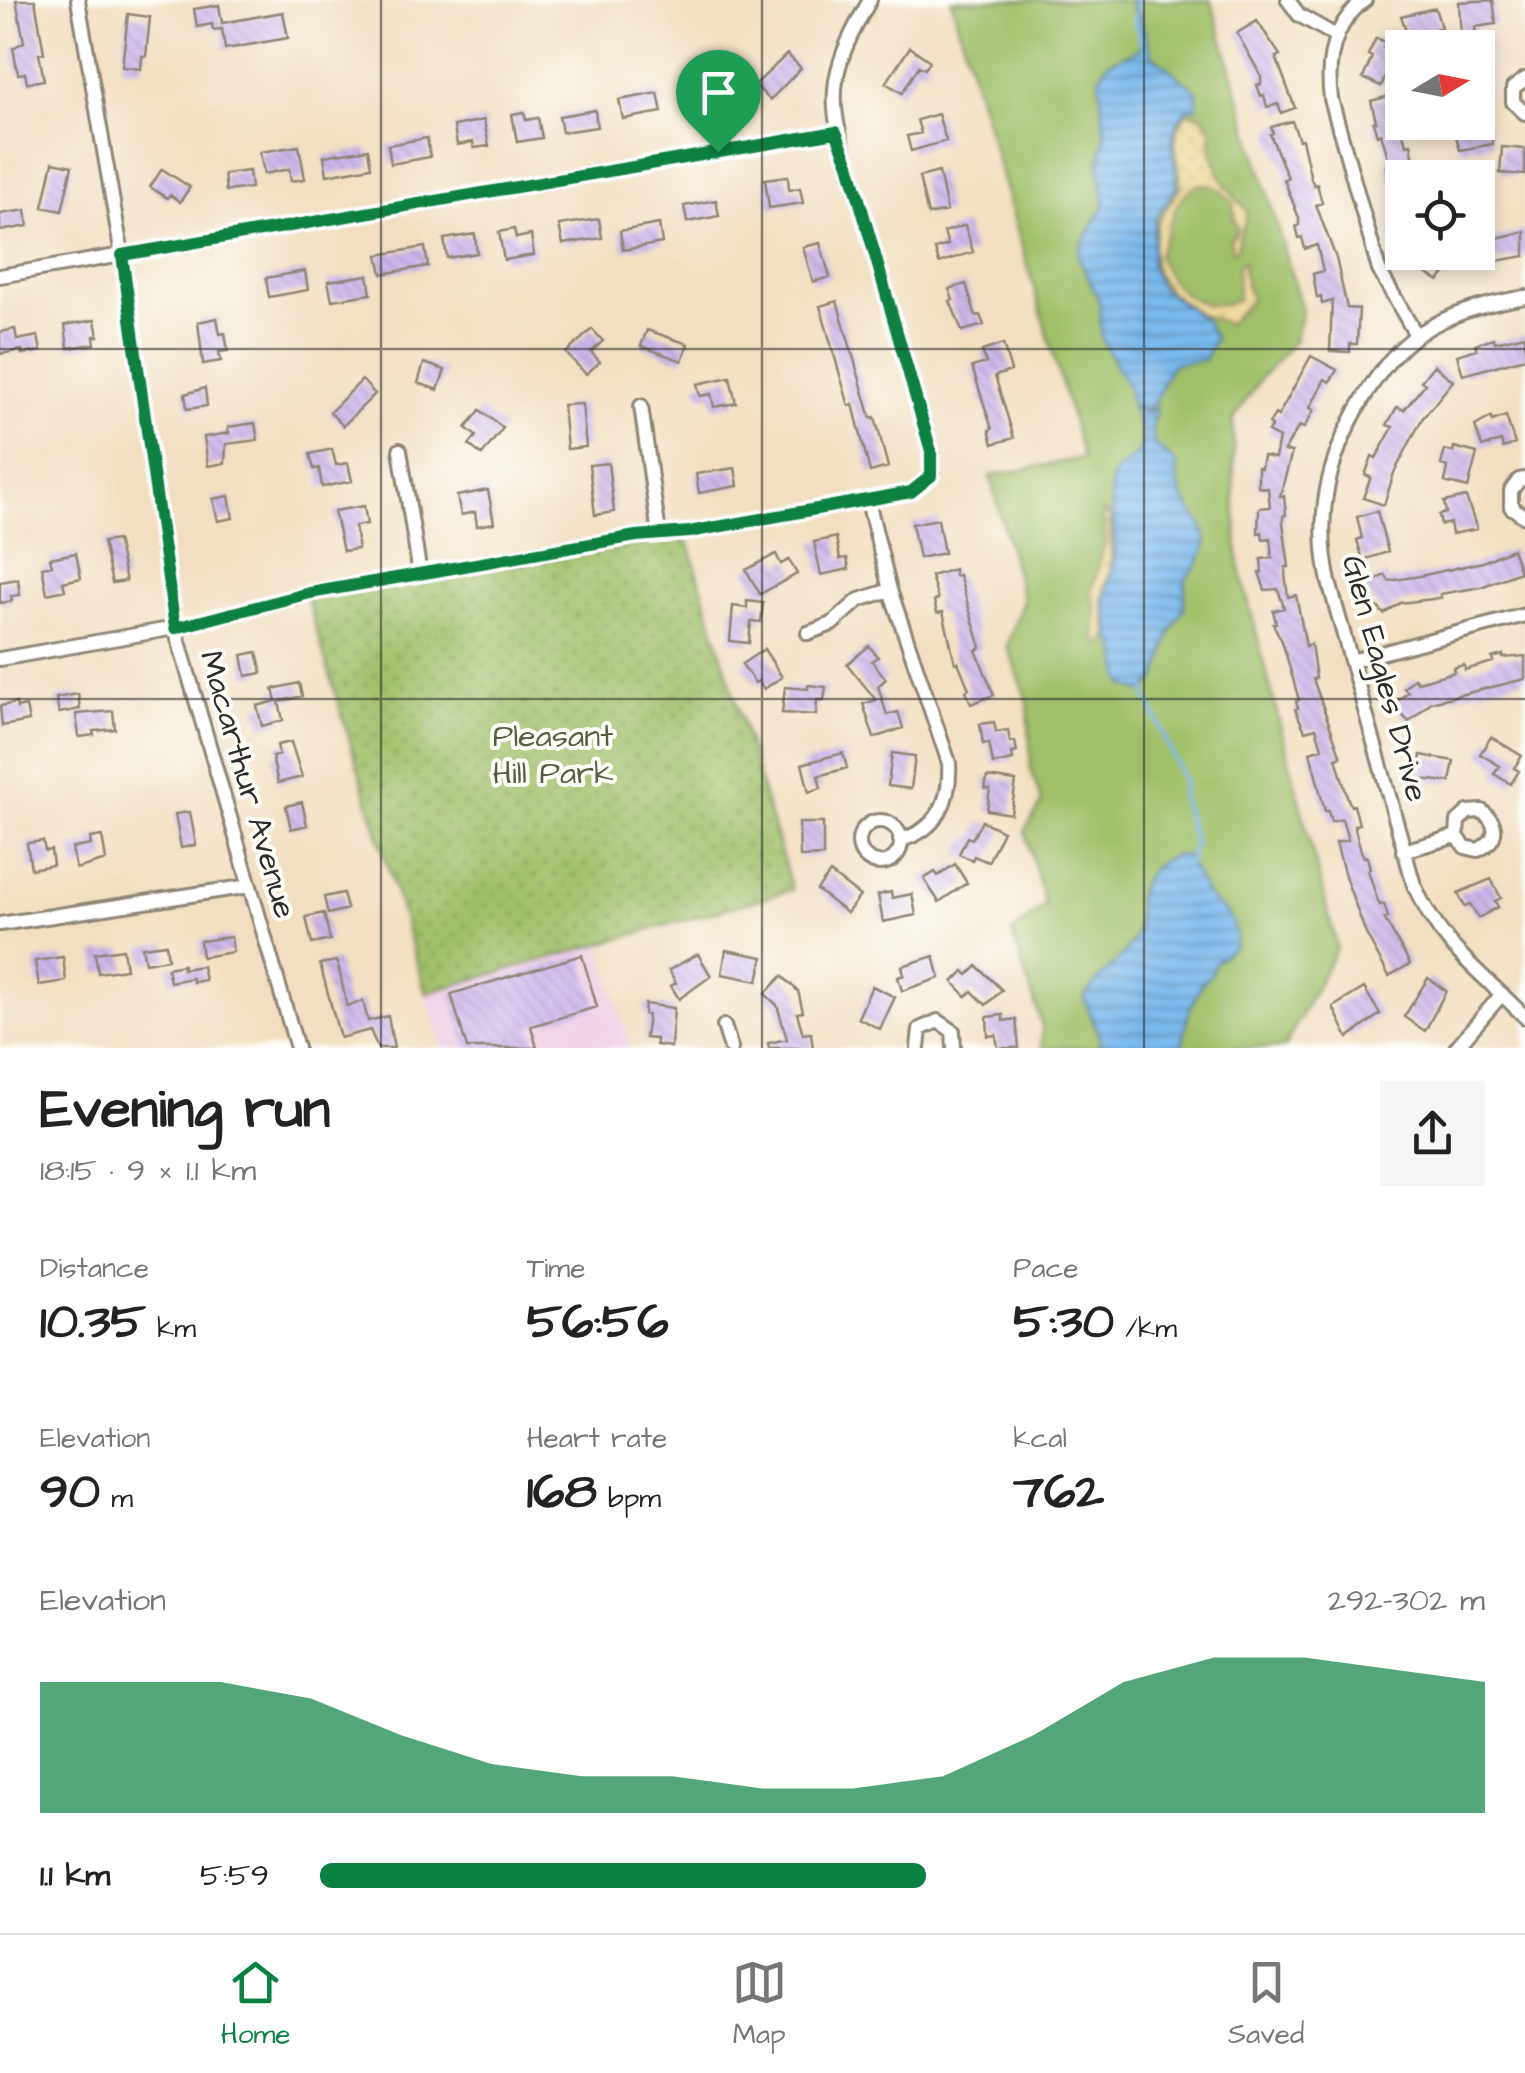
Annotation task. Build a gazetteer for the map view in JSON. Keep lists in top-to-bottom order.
{
  "streets": {
    "street": ["Glen Eagles Drive", "Macarthur Avenue"]
  },
  "parks": ["Pleasant Hill Park"],
  "north": "right",
  "page": {
    "heading": ["Evening run", "18:15 · 9 × 1.1 km"],
    "stats": [
      ["Distance", "10.35 km"],
      ["Time", "56:56"],
      ["Pace", "5:30 /km"],
      ["Elevation", "90 m"],
      ["Heart rate", "168 bpm"],
      ["kcal", "762"]
    ],
    "chart": ["Elevation", "292–302 m"],
    "list": [
      {
        "name": "1.1 km",
        "note": "5:59"
      }
    ],
    "tabs": ["Home", "Map", "Saved"]
  }
}
